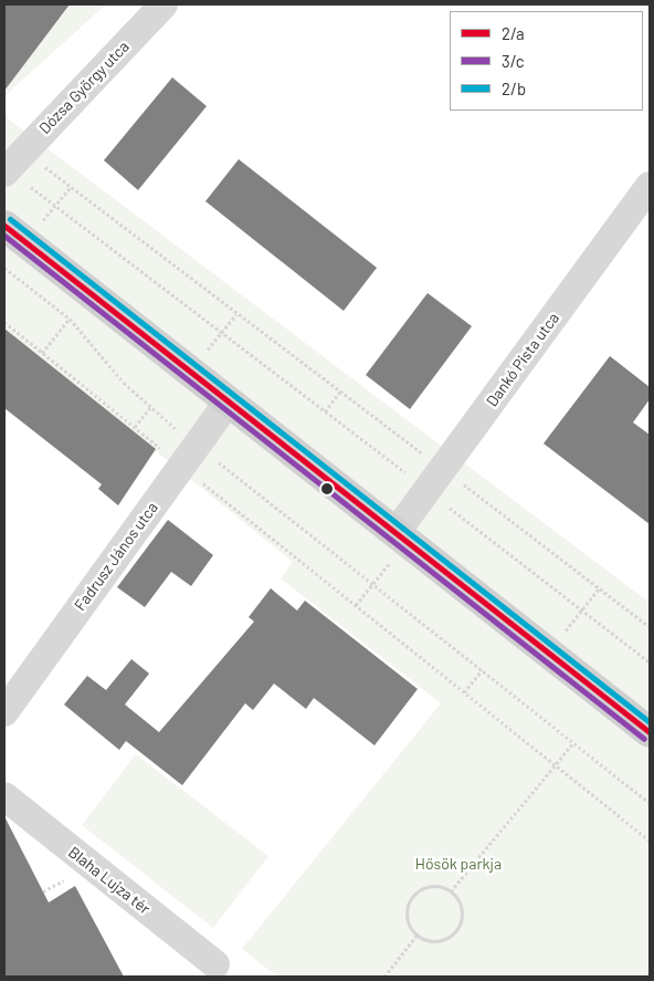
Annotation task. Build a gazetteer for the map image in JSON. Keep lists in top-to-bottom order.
{
  "streets": {
    "street": [
      "Dózsa György utca",
      "Dankó Pista utca",
      "Fadrusz János utca",
      "Blaha Lujza tér"
    ]
  },
  "parks": ["Hősök parkja"],
  "lines": ["transit line 2/b", "transit line 2/a", "transit line 3/c"],
  "legend": ["2/a", "3/c", "2/b"]
}
